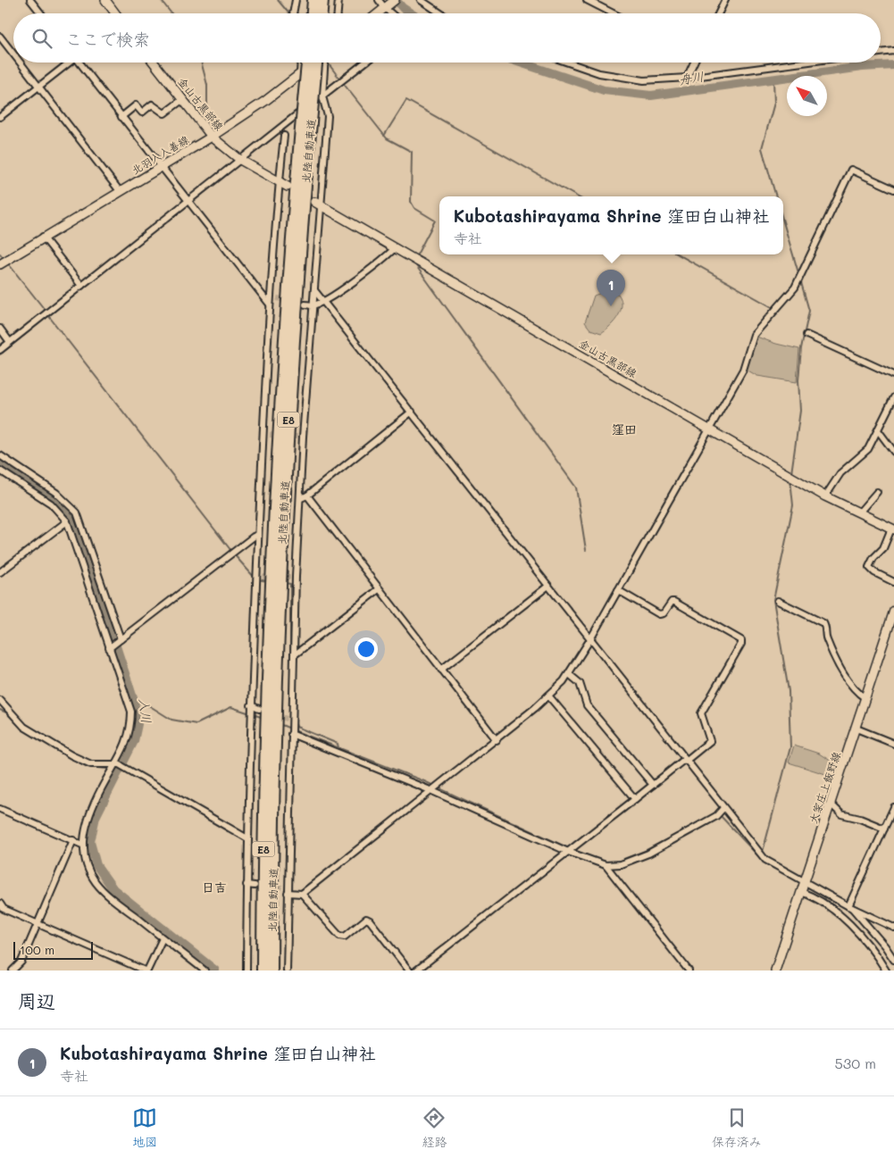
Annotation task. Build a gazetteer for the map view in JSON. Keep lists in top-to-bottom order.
{
  "streets": {
    "highway": ["北陸自動車道", "E8"],
    "main road": ["金山古黒部線", "北羽入入善線", "大家庄上飯野線"]
  },
  "crossings": [
    ["金山古黒部線", "北羽入入善線"]
  ],
  "districts": ["窪田", "日吉"],
  "water": ["舟川", "入川"],
  "scale_bar": "100 m",
  "north": "top left",
  "page": {
    "search": "ここで検索",
    "popup": ["Kubotashirayama Shrine 窪田白山神社", "寺社"],
    "pins": "1",
    "scale": "100 m",
    "heading": "周辺",
    "list": [
      {
        "mark": "1",
        "name": "Kubotashirayama Shrine 窪田白山神社",
        "note": "寺社",
        "value": "530 m"
      }
    ],
    "nav": ["地図", "経路", "保存済み"]
  }
}
